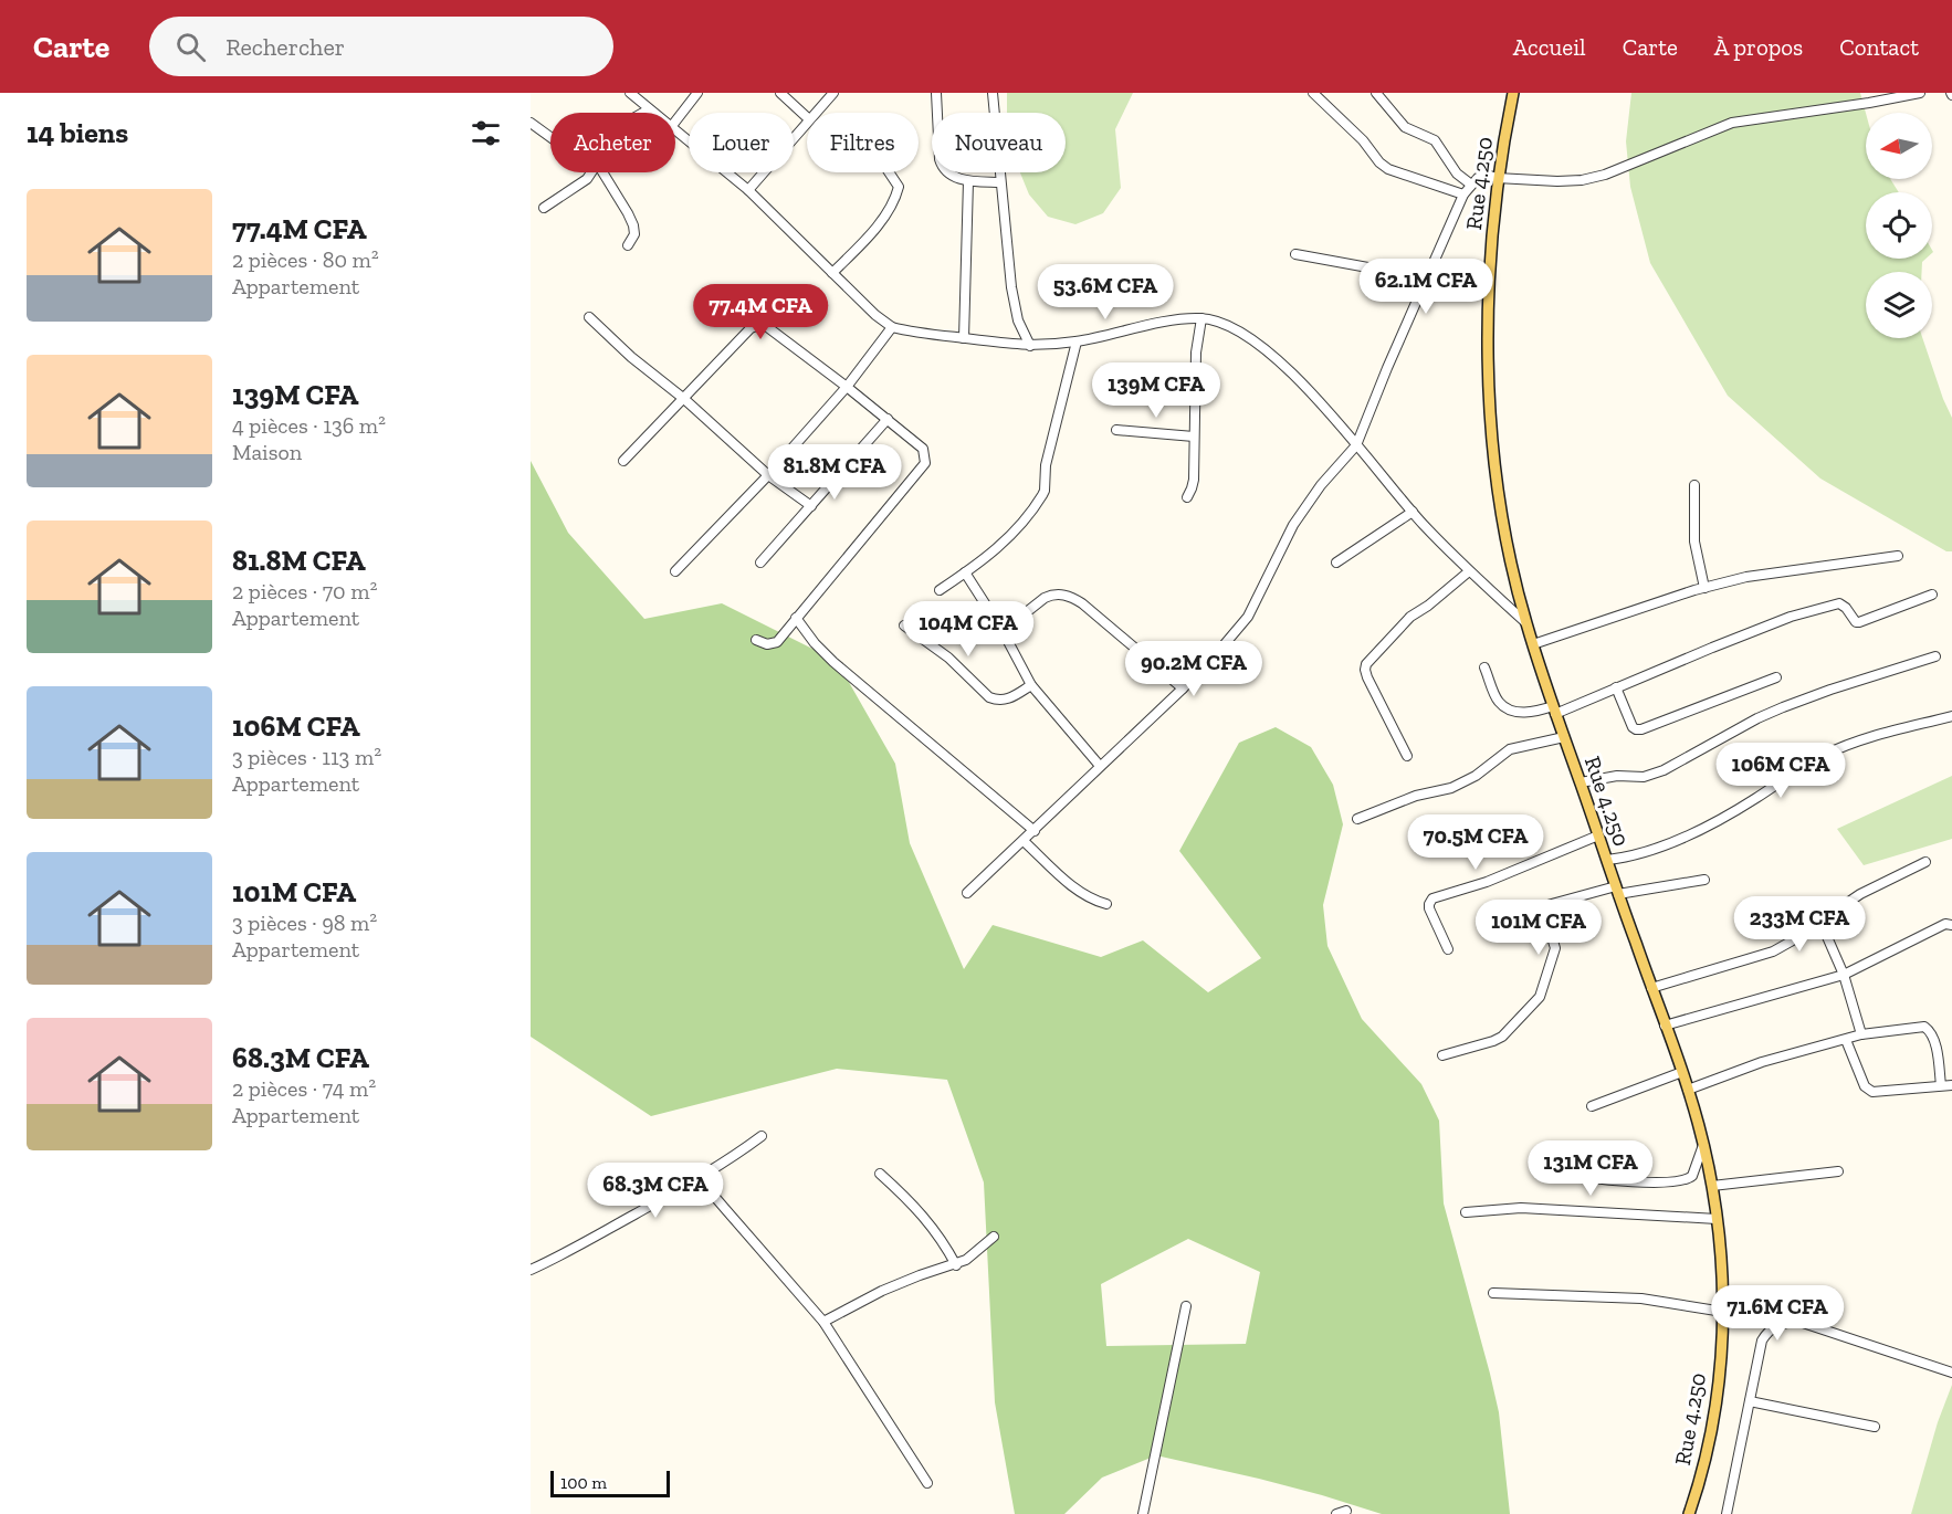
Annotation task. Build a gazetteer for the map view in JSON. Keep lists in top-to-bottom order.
{
  "streets": {
    "main road": ["Rue 4.250"]
  },
  "scale_bar": "100 m",
  "north": "left",
  "page": {
    "header": "Carte",
    "search": "Rechercher",
    "nav": [
      "Accueil",
      "Carte",
      "À propos",
      "Contact"
    ],
    "heading": "14 biens",
    "chip": [
      "Acheter",
      "Louer",
      "Filtres",
      "Nouveau"
    ],
    "list": [
      {
        "name": "77.4M CFA",
        "note": "2 pièces · 80 m² · Appartement"
      },
      {
        "name": "139M CFA",
        "note": "4 pièces · 136 m² · Maison"
      },
      {
        "name": "81.8M CFA",
        "note": "2 pièces · 70 m² · Appartement"
      },
      {
        "name": "106M CFA",
        "note": "3 pièces · 113 m² · Appartement"
      },
      {
        "name": "101M CFA",
        "note": "3 pièces · 98 m² · Appartement"
      },
      {
        "name": "68.3M CFA",
        "note": "2 pièces · 74 m² · Appartement"
      }
    ],
    "price": [
      "62.1M CFA",
      "53.6M CFA",
      "77.4M CFA",
      "139M CFA",
      "81.8M CFA",
      "104M CFA",
      "90.2M CFA",
      "106M CFA",
      "70.5M CFA",
      "233M CFA",
      "101M CFA",
      "131M CFA",
      "68.3M CFA",
      "71.6M CFA"
    ],
    "scale": "100 m"
  }
}
